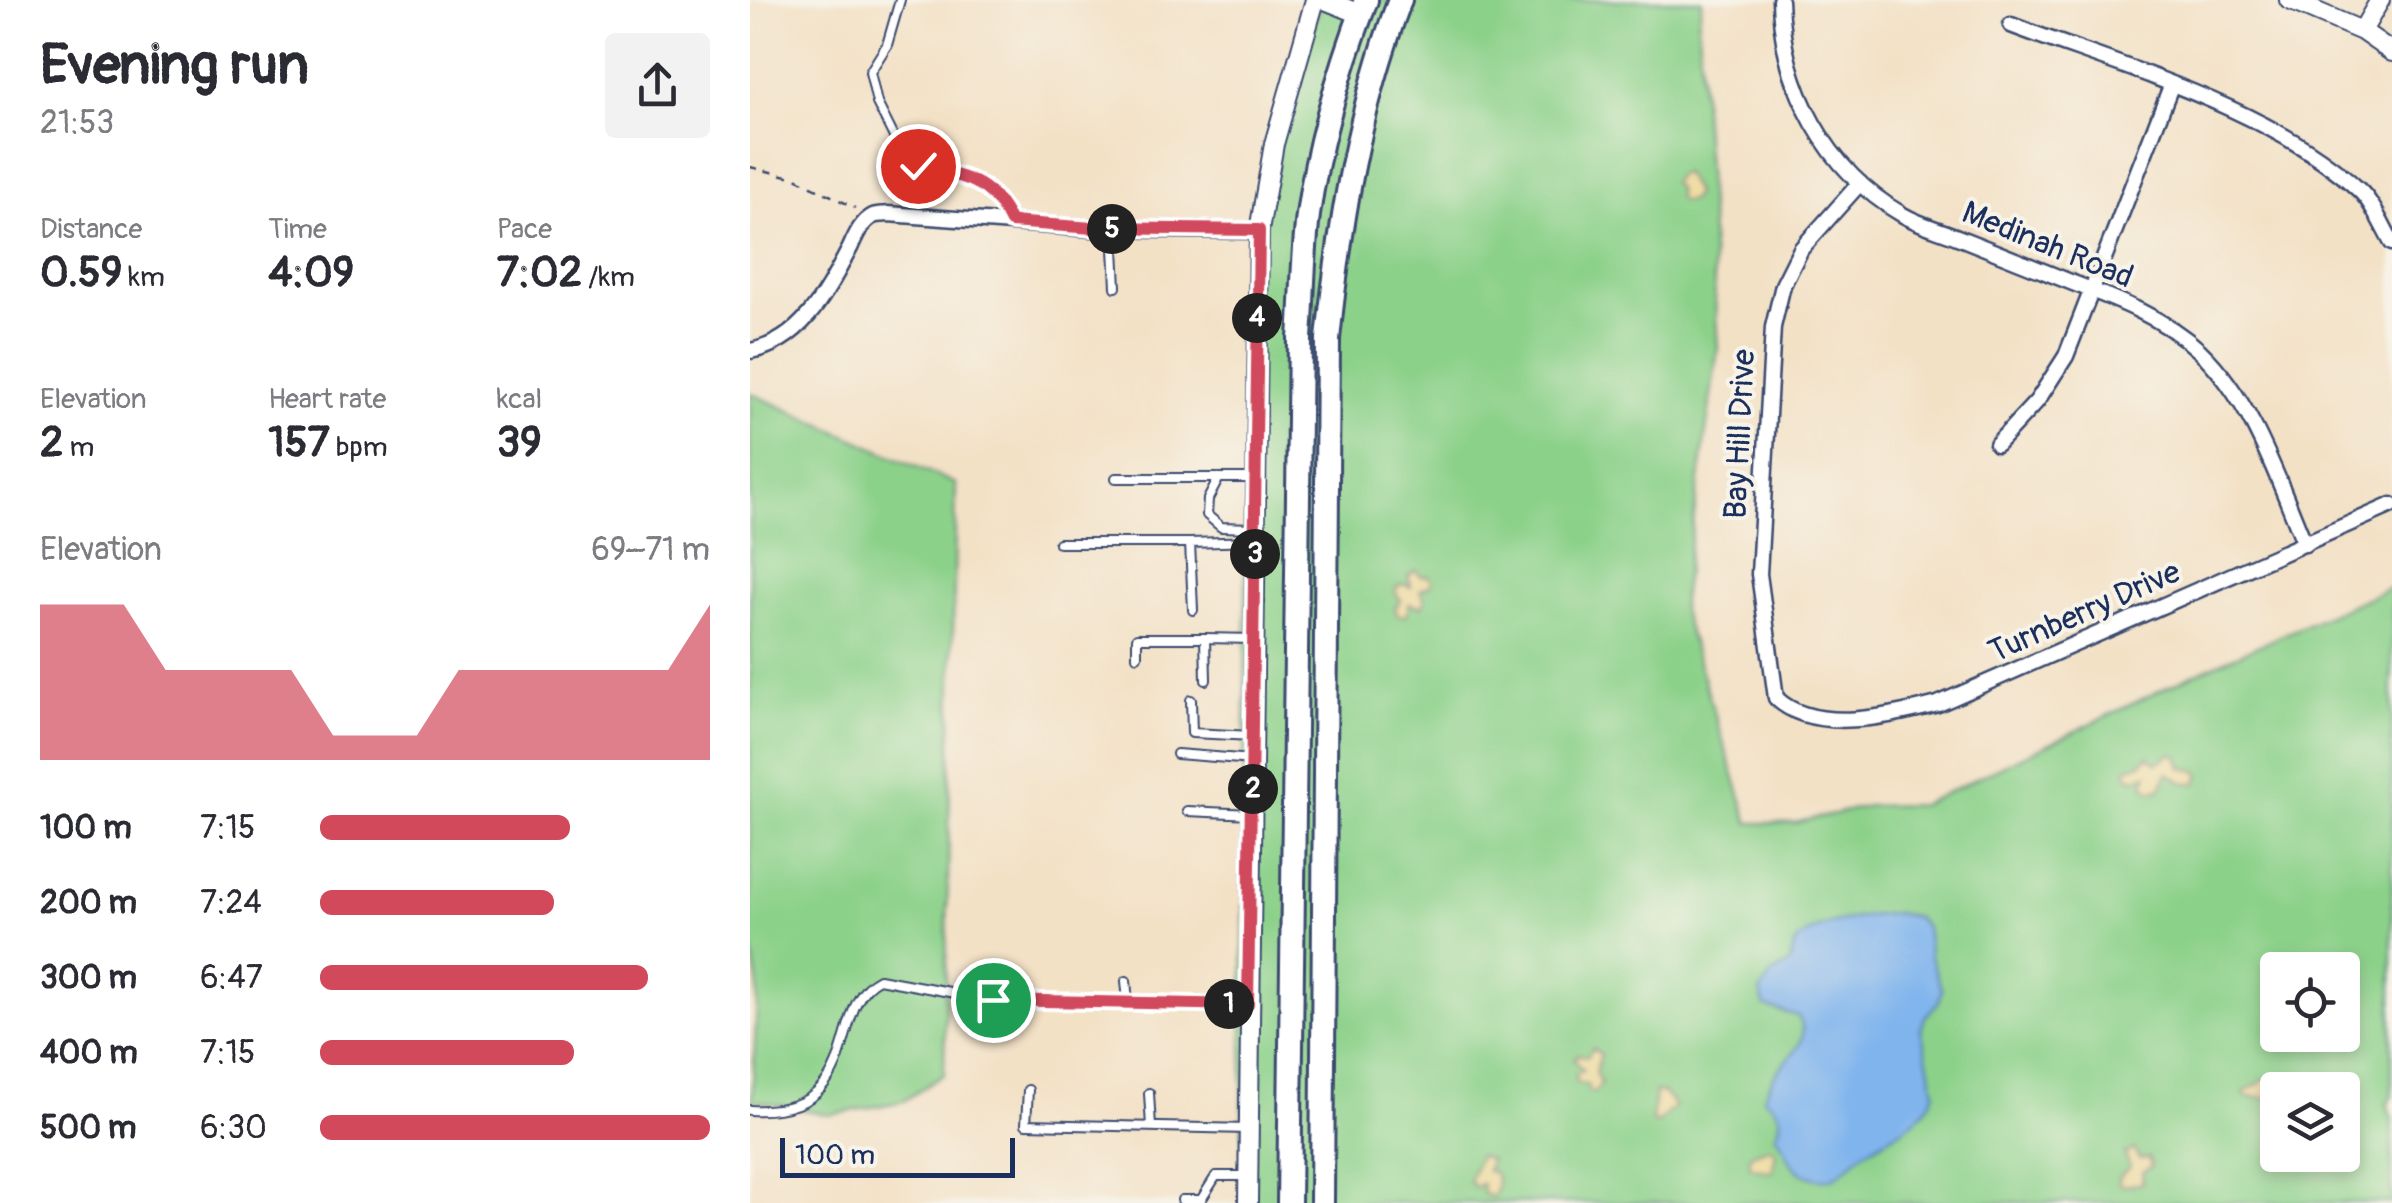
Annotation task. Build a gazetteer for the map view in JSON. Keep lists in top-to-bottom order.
{
  "streets": {
    "street": ["Medinah Road", "Bay Hill Drive", "Turnberry Drive"]
  },
  "crossings": [
    ["Medinah Road", "Bay Hill Drive"],
    ["Medinah Road", "Turnberry Drive"],
    ["Bay Hill Drive", "Turnberry Drive"]
  ],
  "scale_bar": "100 m",
  "page": {
    "heading": ["Evening run", "21:53"],
    "stats": [
      ["Distance", "0.59 km"],
      ["Time", "4:09"],
      ["Pace", "7:02 /km"],
      ["Elevation", "2 m"],
      ["Heart rate", "157 bpm"],
      ["kcal", "39"]
    ],
    "pins": [
      "5",
      "4",
      "3",
      "2",
      "1"
    ],
    "chart": ["Elevation", "69–71 m"],
    "list": [
      {
        "name": "100 m",
        "note": "7:15"
      },
      {
        "name": "200 m",
        "note": "7:24"
      },
      {
        "name": "300 m",
        "note": "6:47"
      },
      {
        "name": "400 m",
        "note": "7:15"
      },
      {
        "name": "500 m",
        "note": "6:30"
      }
    ],
    "scale": "100 m"
  }
}
